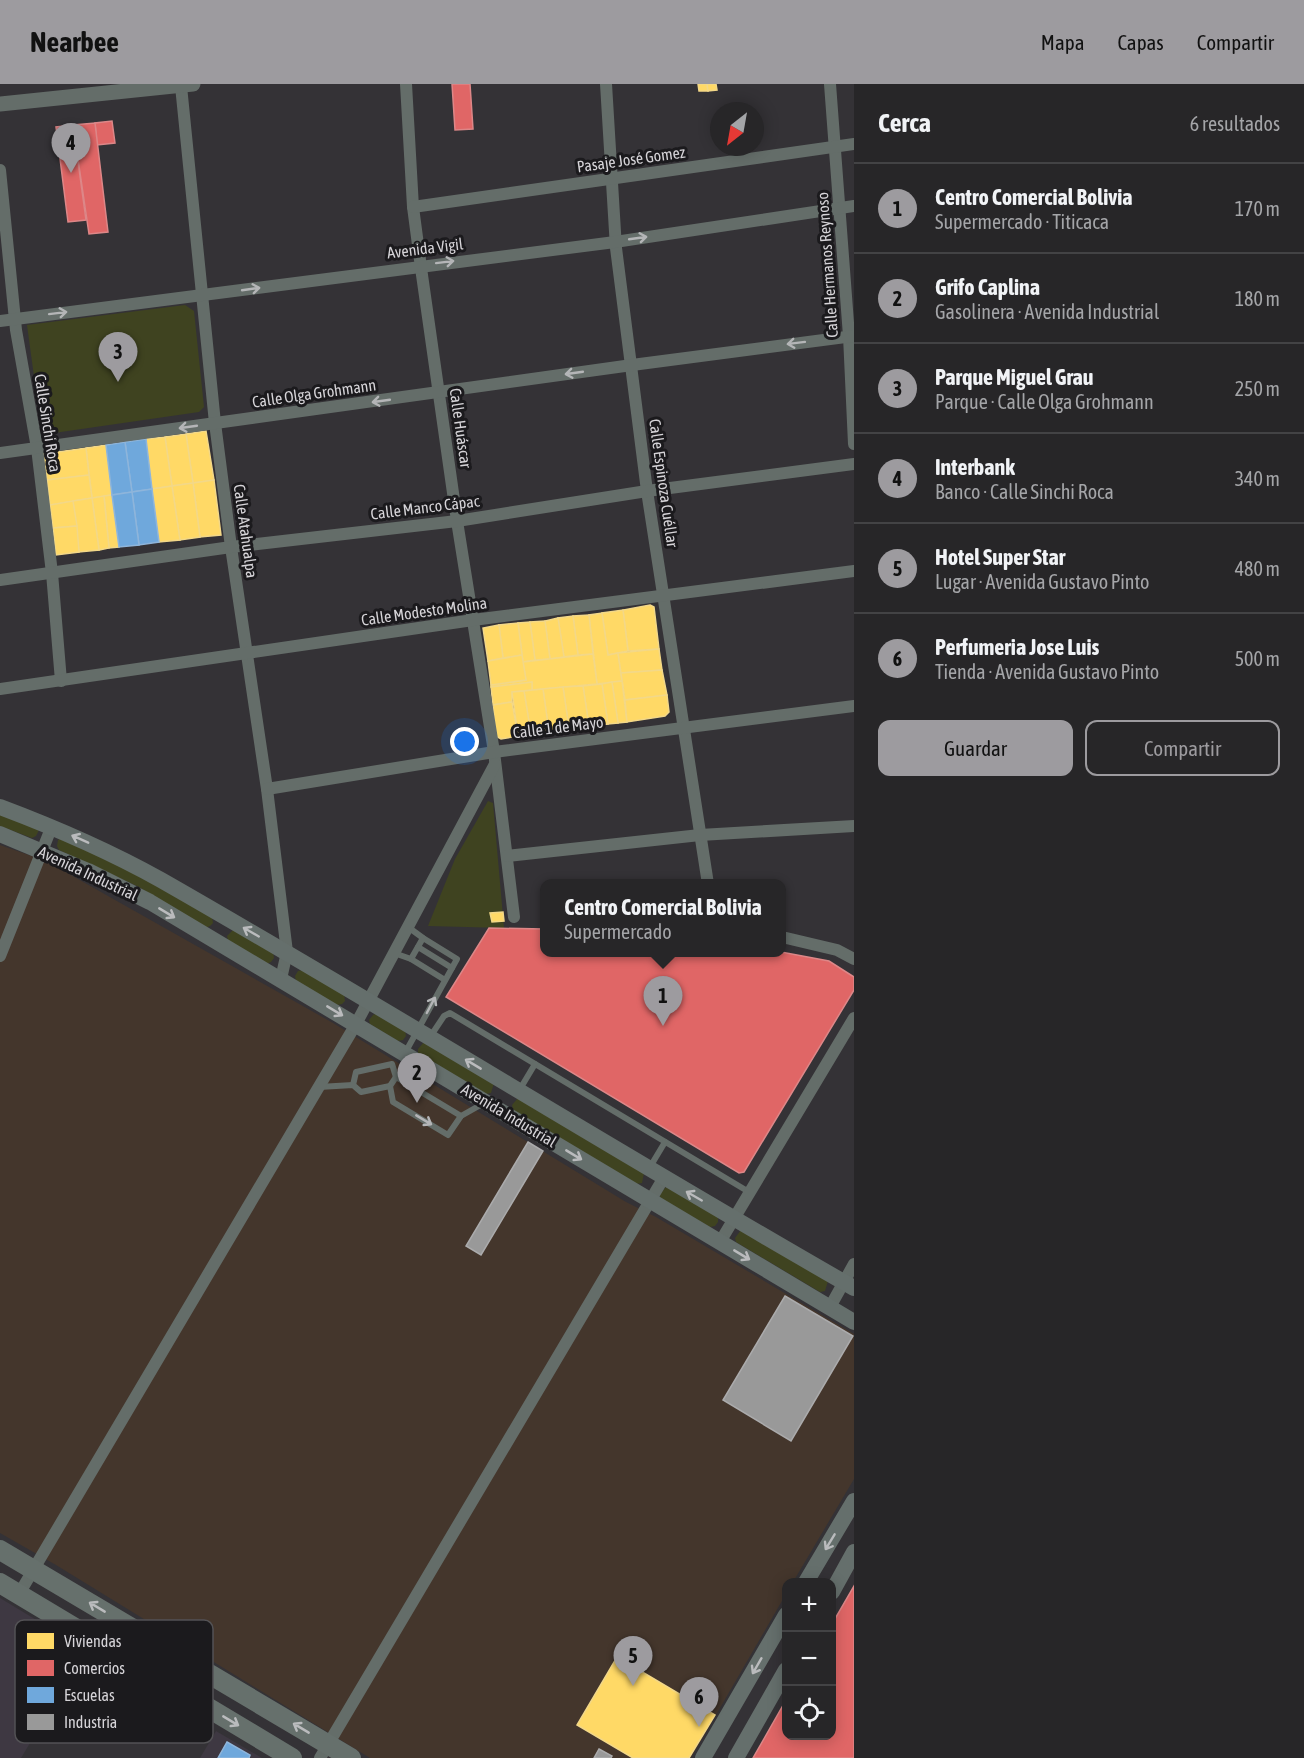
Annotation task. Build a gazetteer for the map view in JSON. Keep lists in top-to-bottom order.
{
  "streets": {
    "main road": ["Avenida Industrial"],
    "street": [
      "Pasaje José Gomez",
      "Avenida Vigil",
      "Calle Hermanos Reynoso",
      "Calle Olga Grohmann",
      "Calle Sinchi Roca",
      "Calle Huáscar",
      "Calle Espinoza Cuéllar",
      "Calle Manco Cápac",
      "Calle Atahualpa",
      "Calle Modesto Molina",
      "Calle 1 de Mayo"
    ]
  },
  "crossings": [
    ["Pasaje José Gomez", "Calle Hermanos Reynoso"],
    ["Pasaje José Gomez", "Calle Huáscar"],
    ["Pasaje José Gomez", "Calle Espinoza Cuéllar"],
    ["Avenida Vigil", "Calle Hermanos Reynoso"],
    ["Avenida Vigil", "Calle Sinchi Roca"],
    ["Avenida Vigil", "Calle Huáscar"],
    ["Avenida Vigil", "Calle Espinoza Cuéllar"],
    ["Avenida Vigil", "Calle Atahualpa"],
    ["Calle Hermanos Reynoso", "Calle Olga Grohmann"],
    ["Calle Olga Grohmann", "Calle Sinchi Roca"],
    ["Calle Olga Grohmann", "Calle Huáscar"],
    ["Calle Olga Grohmann", "Calle Espinoza Cuéllar"],
    ["Calle Olga Grohmann", "Calle Atahualpa"],
    ["Calle Sinchi Roca", "Calle Manco Cápac"],
    ["Calle Sinchi Roca", "Calle Modesto Molina"],
    ["Calle Huáscar", "Calle Manco Cápac"],
    ["Calle Huáscar", "Calle Modesto Molina"],
    ["Calle Huáscar", "Calle 1 de Mayo"],
    ["Calle Espinoza Cuéllar", "Calle Manco Cápac"],
    ["Calle Espinoza Cuéllar", "Calle Modesto Molina"],
    ["Calle Espinoza Cuéllar", "Calle 1 de Mayo"],
    ["Calle Manco Cápac", "Calle Atahualpa"],
    ["Calle Atahualpa", "Calle Modesto Molina"],
    ["Calle Atahualpa", "Calle 1 de Mayo"],
    ["Calle Atahualpa", "Avenida Industrial"]
  ],
  "one_way": ["Avenida Vigil", "Calle Olga Grohmann"],
  "legend": [
    "Viviendas",
    "Comercios",
    "Escuelas",
    "Industria"
  ],
  "north": "bottom left",
  "page": {
    "header": "Nearbee",
    "nav": ["Mapa", "Capas", "Compartir"],
    "heading": ["Cerca", "6 resultados"],
    "pins": [
      "4",
      "3",
      "1",
      "2",
      "5",
      "6"
    ],
    "list": [
      {
        "mark": "1",
        "name": "Centro Comercial Bolivia",
        "note": "Supermercado · Titicaca",
        "value": "170 m"
      },
      {
        "mark": "2",
        "name": "Grifo Caplina",
        "note": "Gasolinera · Avenida Industrial",
        "value": "180 m"
      },
      {
        "mark": "3",
        "name": "Parque Miguel Grau",
        "note": "Parque · Calle Olga Grohmann",
        "value": "250 m"
      },
      {
        "mark": "4",
        "name": "Interbank",
        "note": "Banco · Calle Sinchi Roca",
        "value": "340 m"
      },
      {
        "mark": "5",
        "name": "Hotel Super Star",
        "note": "Lugar · Avenida Gustavo Pinto",
        "value": "480 m"
      },
      {
        "mark": "6",
        "name": "Perfumeria Jose Luis",
        "note": "Tienda · Avenida Gustavo Pinto",
        "value": "500 m"
      }
    ],
    "buttons": ["Guardar", "Compartir"],
    "popup": ["Centro Comercial Bolivia", "Supermercado"],
    "map_buttons": ["+", "−"]
  }
}
